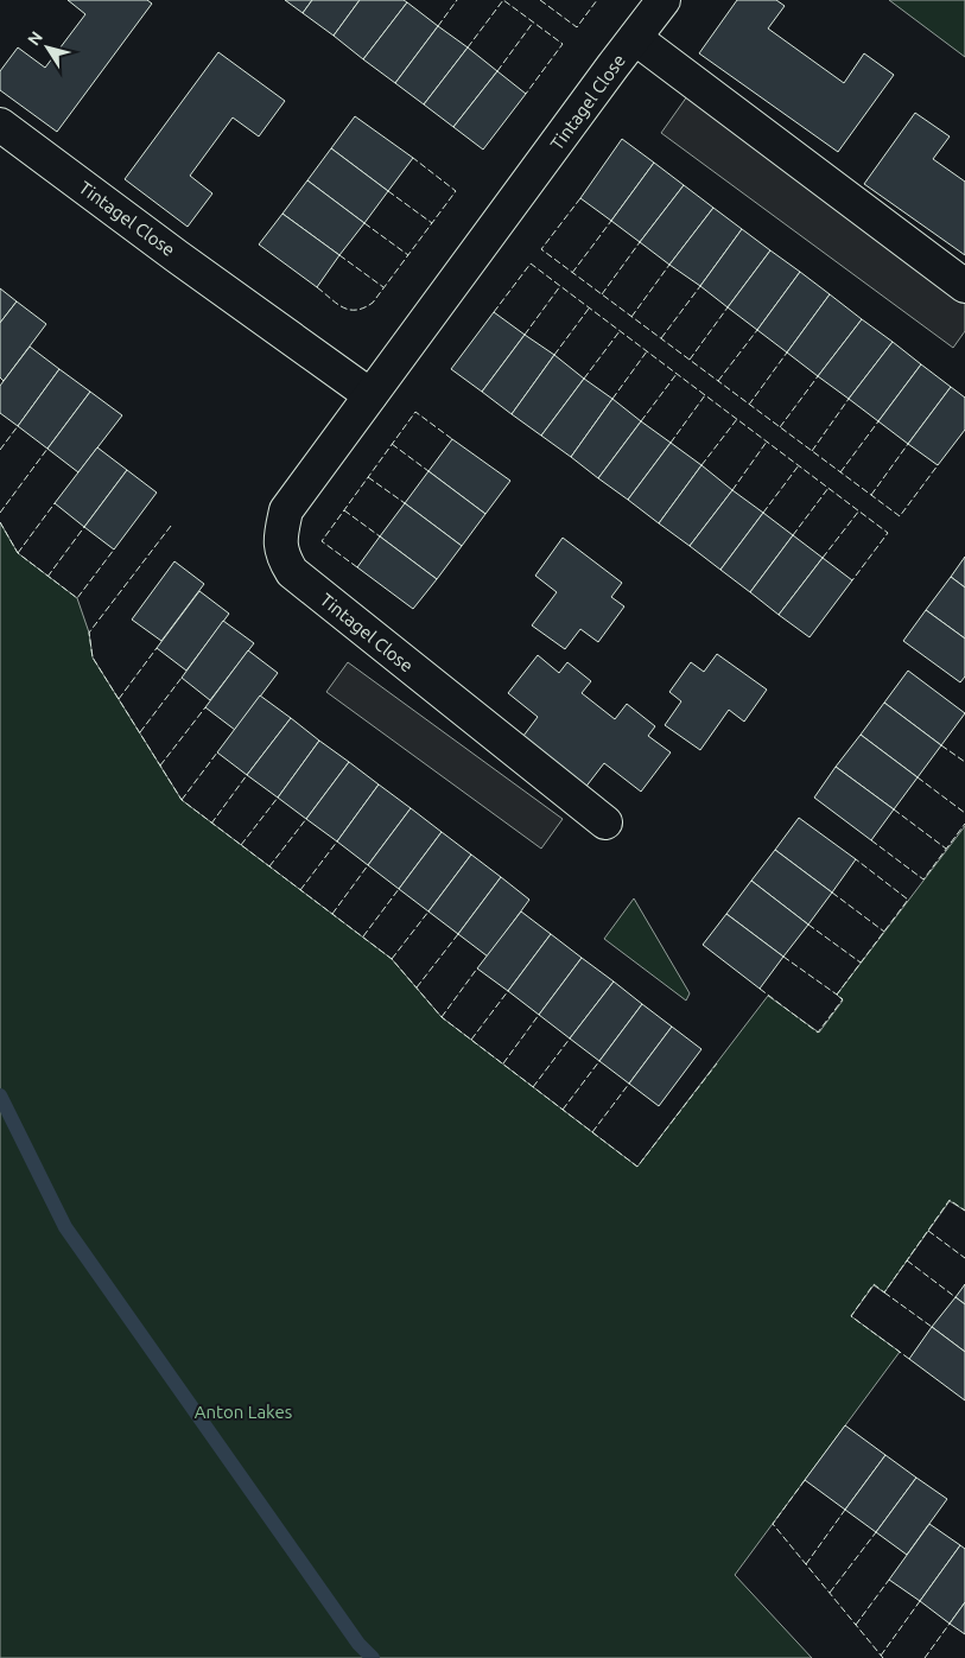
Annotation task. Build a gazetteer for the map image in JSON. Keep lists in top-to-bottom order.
{
  "streets": {
    "street": ["Tintagel Close"]
  },
  "parks": ["Anton Lakes"],
  "north": "top left"
}
